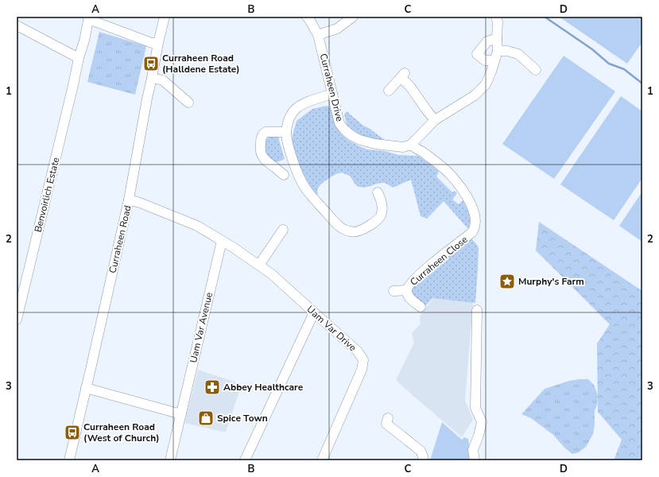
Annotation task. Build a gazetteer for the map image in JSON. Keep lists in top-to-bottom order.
{
  "streets": {
    "street": [
      "Curraheen Drive",
      "Benvoirlich Estate",
      "Curraheen Road",
      "Curraheen Close",
      "Uam Var Avenue",
      "Uam Var Drive"
    ]
  },
  "crossings": [
    ["Curraheen Drive", "Curraheen Close"],
    ["Curraheen Road", "Uam Var Drive"],
    ["Uam Var Avenue", "Uam Var Drive"]
  ],
  "places": {
    "bus stop": ["Curraheen Road (Halldene Estate)", "Curraheen Road (West of Church)"],
    "place": ["Murphy's Farm"],
    "pharmacy": ["Abbey Healthcare"],
    "shop": ["Spice Town"]
  },
  "grid": {
    "columns": [
      "A",
      "B",
      "C",
      "D"
    ],
    "rows": ["1", "2", "3"]
  }
}
